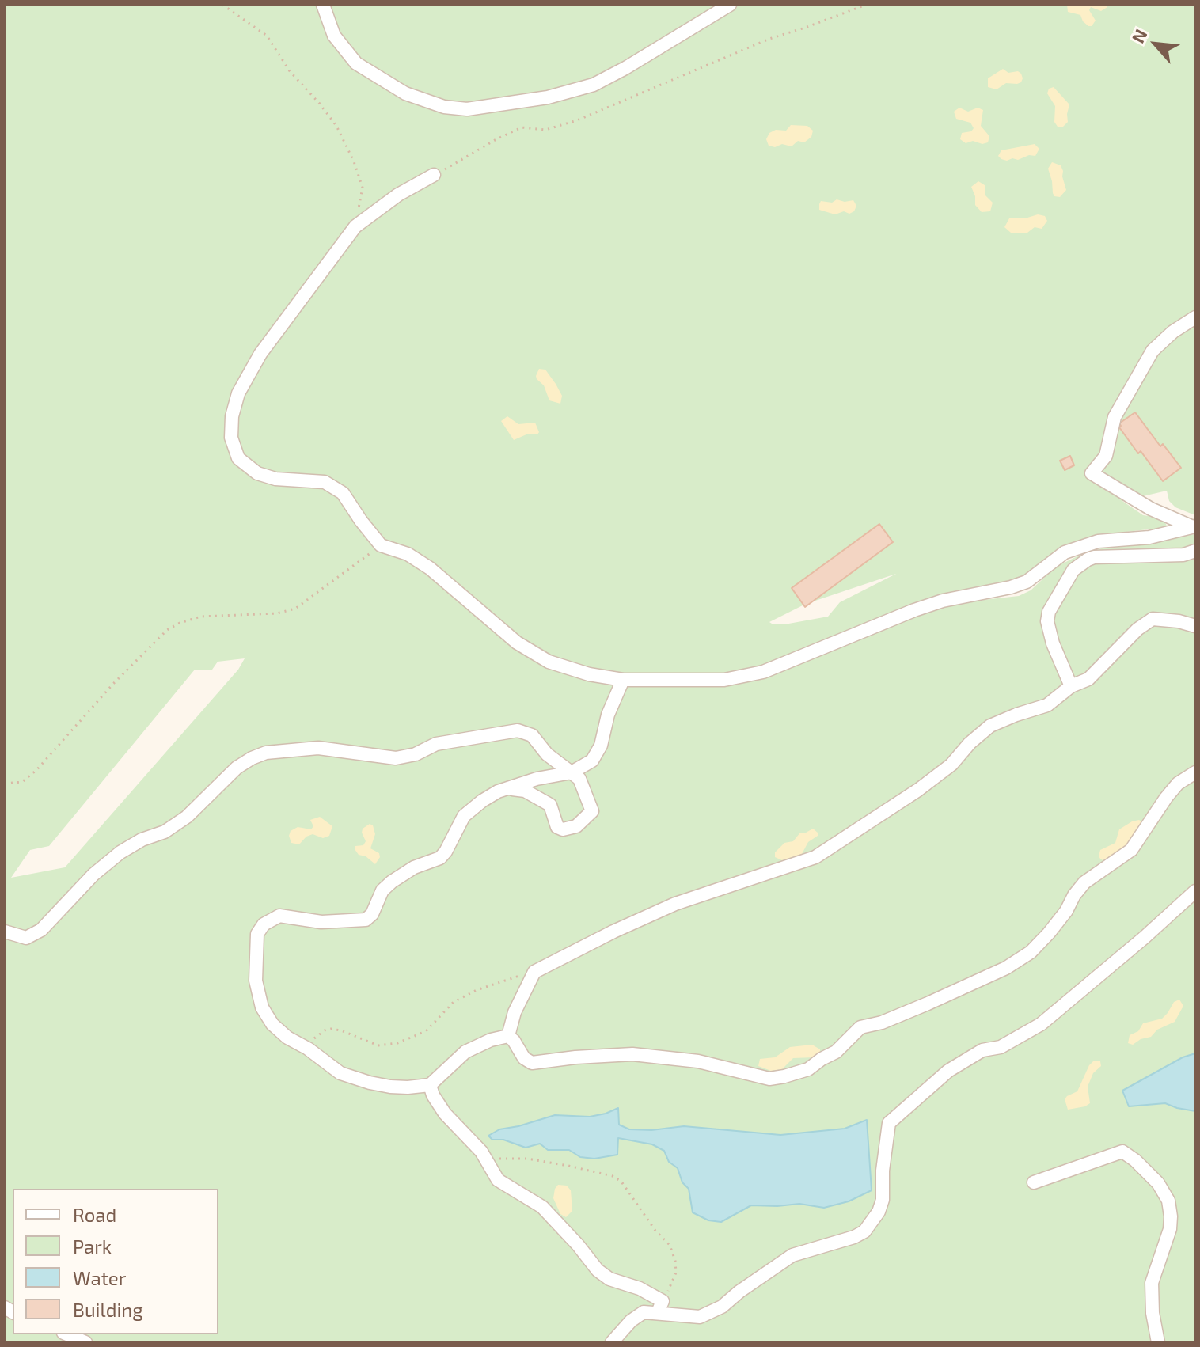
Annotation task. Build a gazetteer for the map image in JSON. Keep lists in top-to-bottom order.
{
  "legend": [
    "Road",
    "Park",
    "Water",
    "Building"
  ],
  "north": "top left"
}
